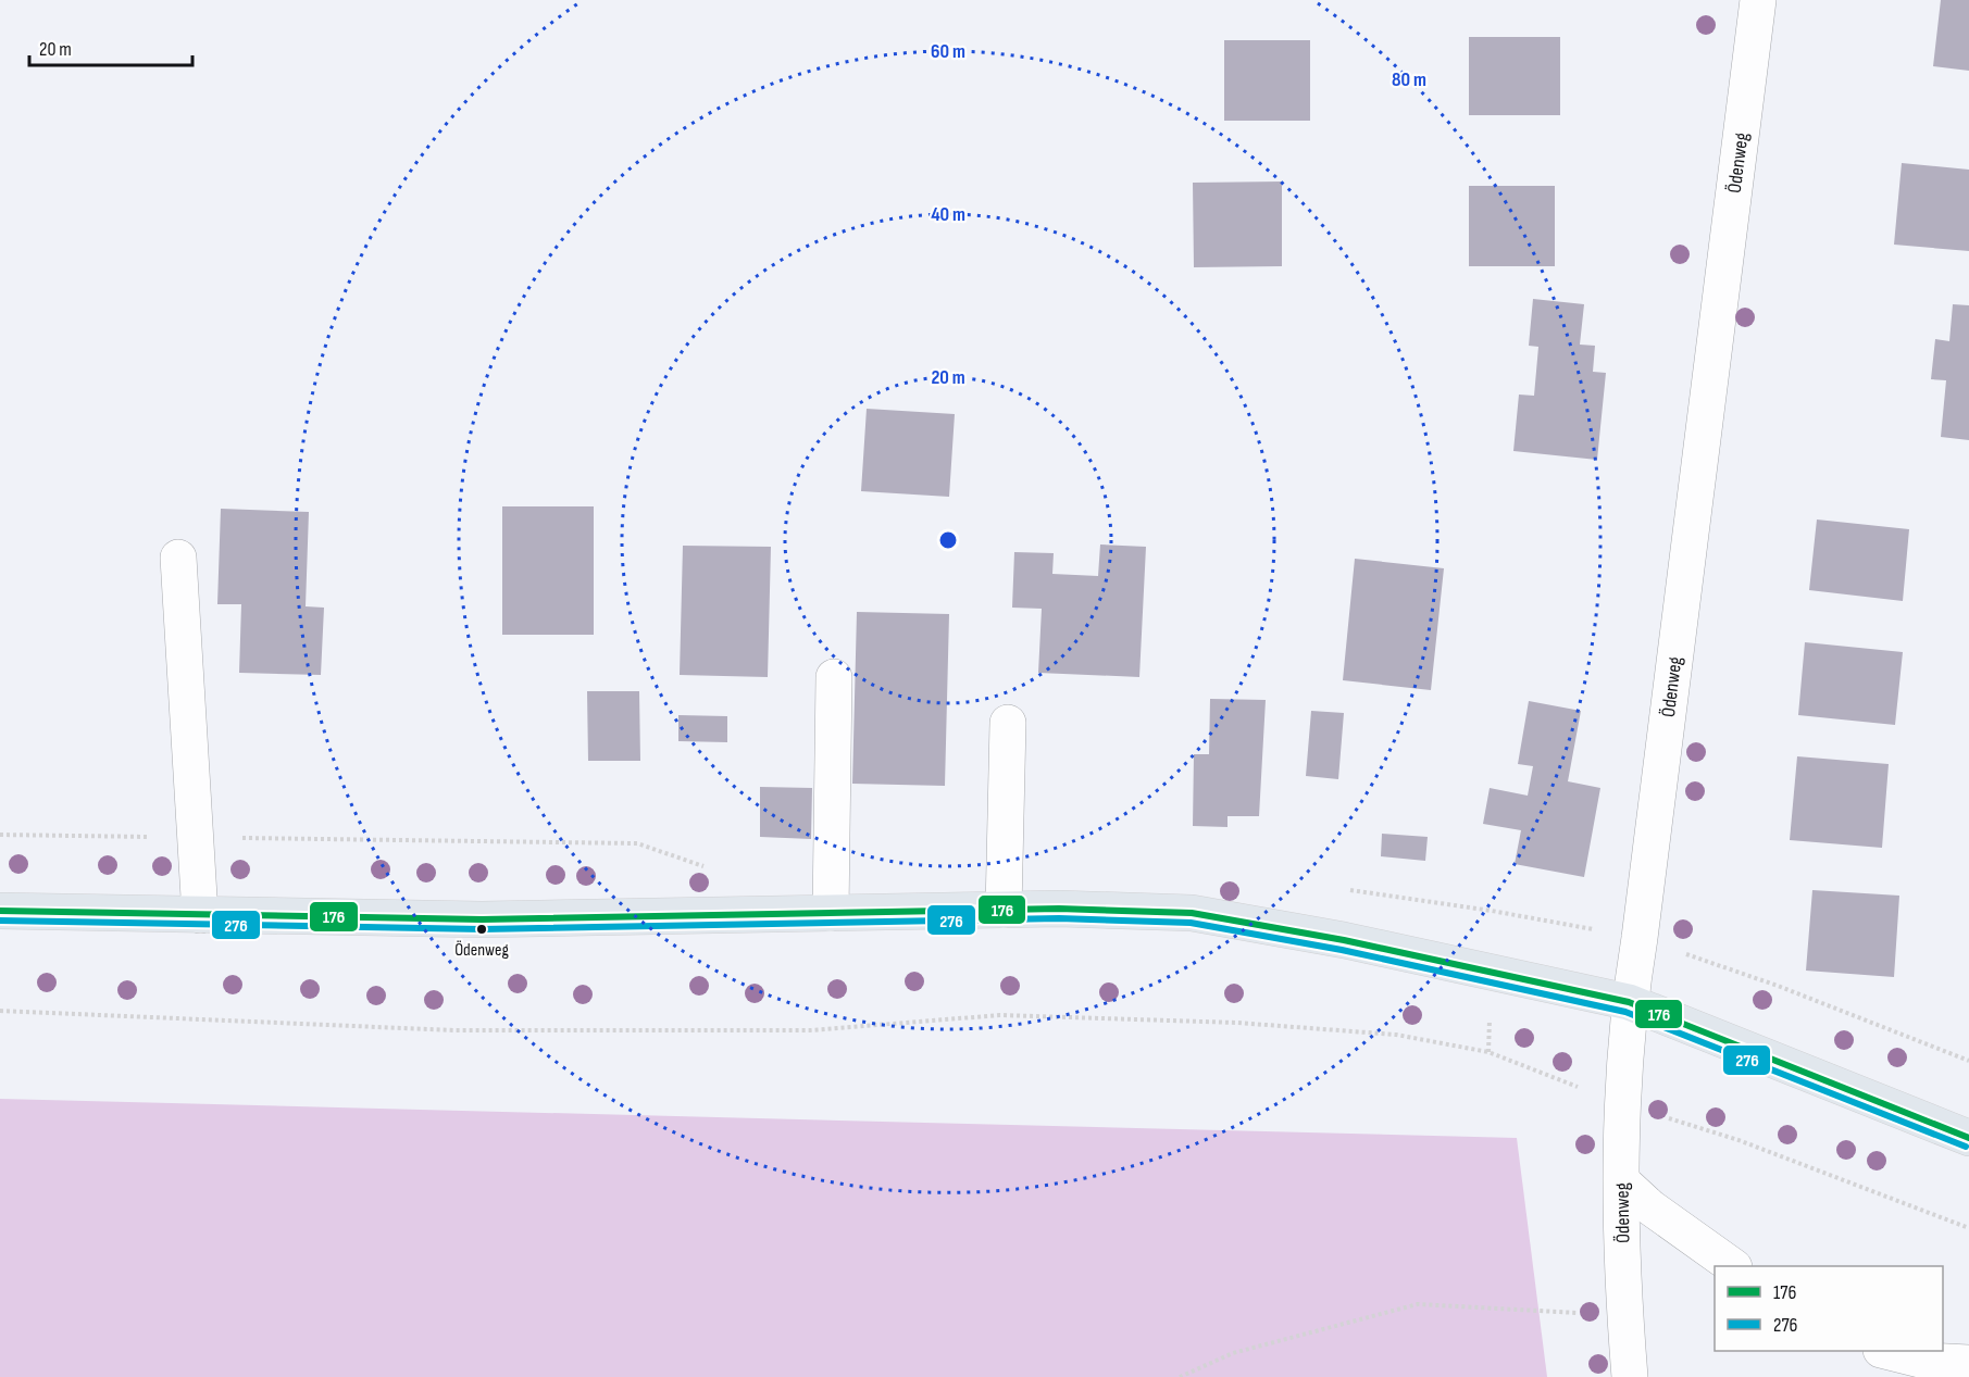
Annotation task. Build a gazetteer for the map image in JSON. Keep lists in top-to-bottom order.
{
  "streets": {
    "street": ["Ödenweg"]
  },
  "places": ["Ödenweg"],
  "lines": ["transit line 176", "transit line 276"],
  "legend": ["176", "276"],
  "scale_bar": "20 m",
  "rings": [
    "60 m",
    "80 m",
    "40 m",
    "20 m"
  ]
}
